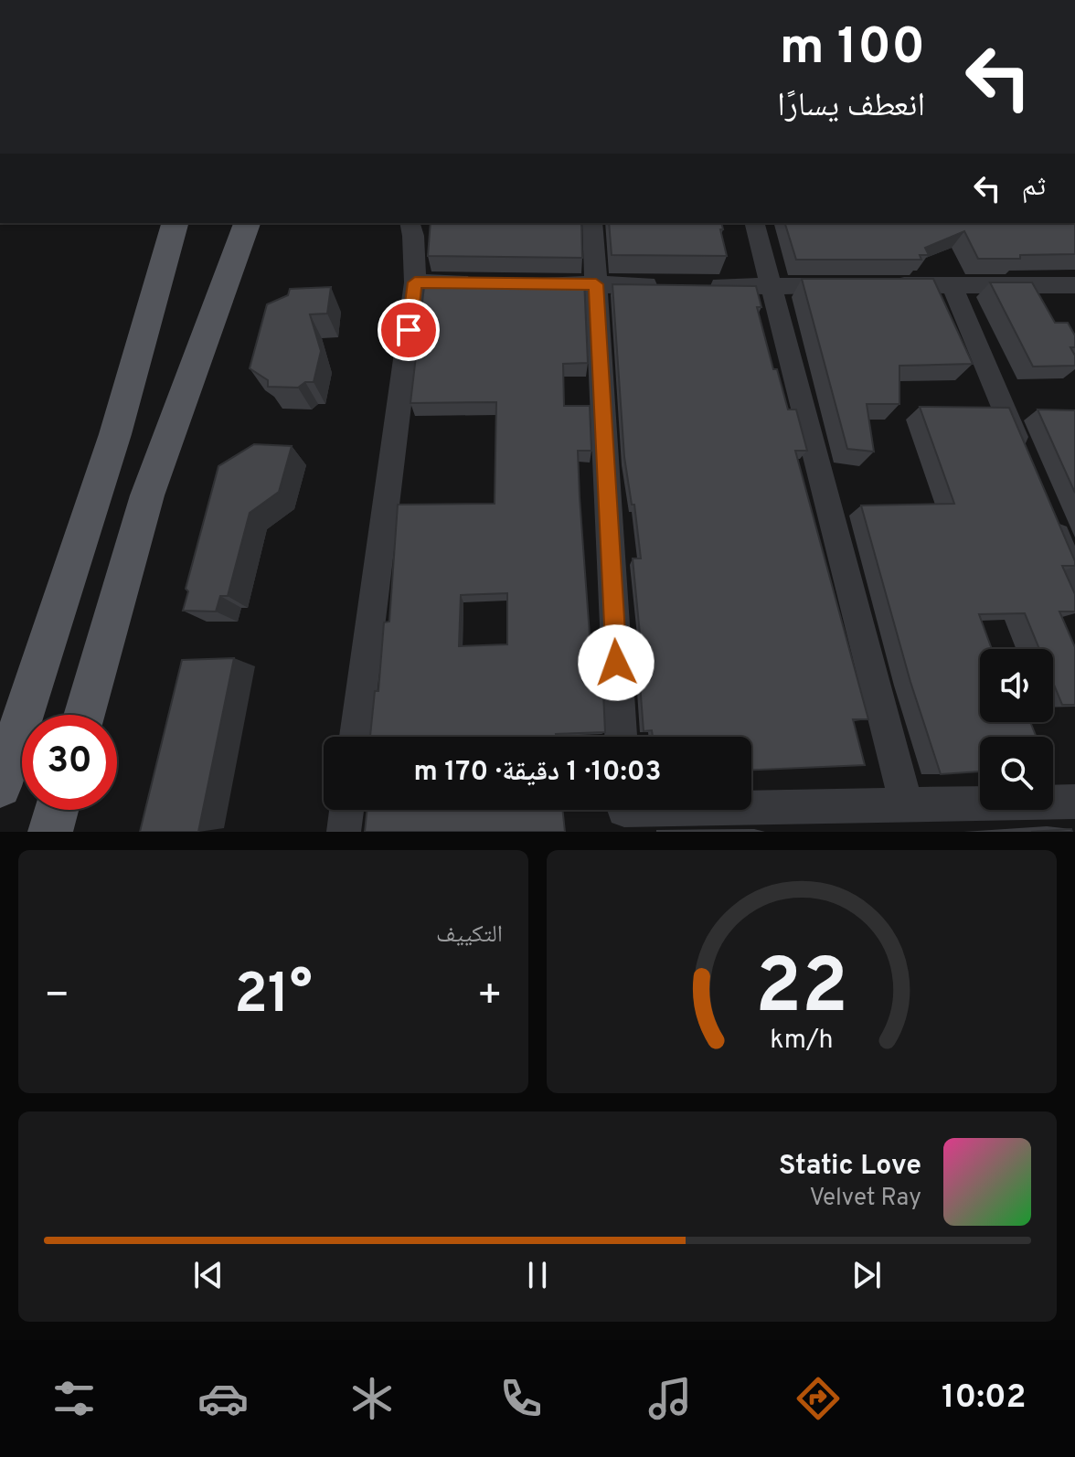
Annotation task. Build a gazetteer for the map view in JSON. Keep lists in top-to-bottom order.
{
  "page": {
    "turn": ["100 m", "انعطف يسارًا"],
    "then": "ثم",
    "limit": "30",
    "trip": "10:03 · 1 دقيقة · 170 m",
    "tile": "التكييف",
    "heat": ["−", "21°", "+"],
    "song": ["Static Love", "Velvet Ray"],
    "tabs": "10:02",
    "gauge": ["22", "km/h"]
  }
}
